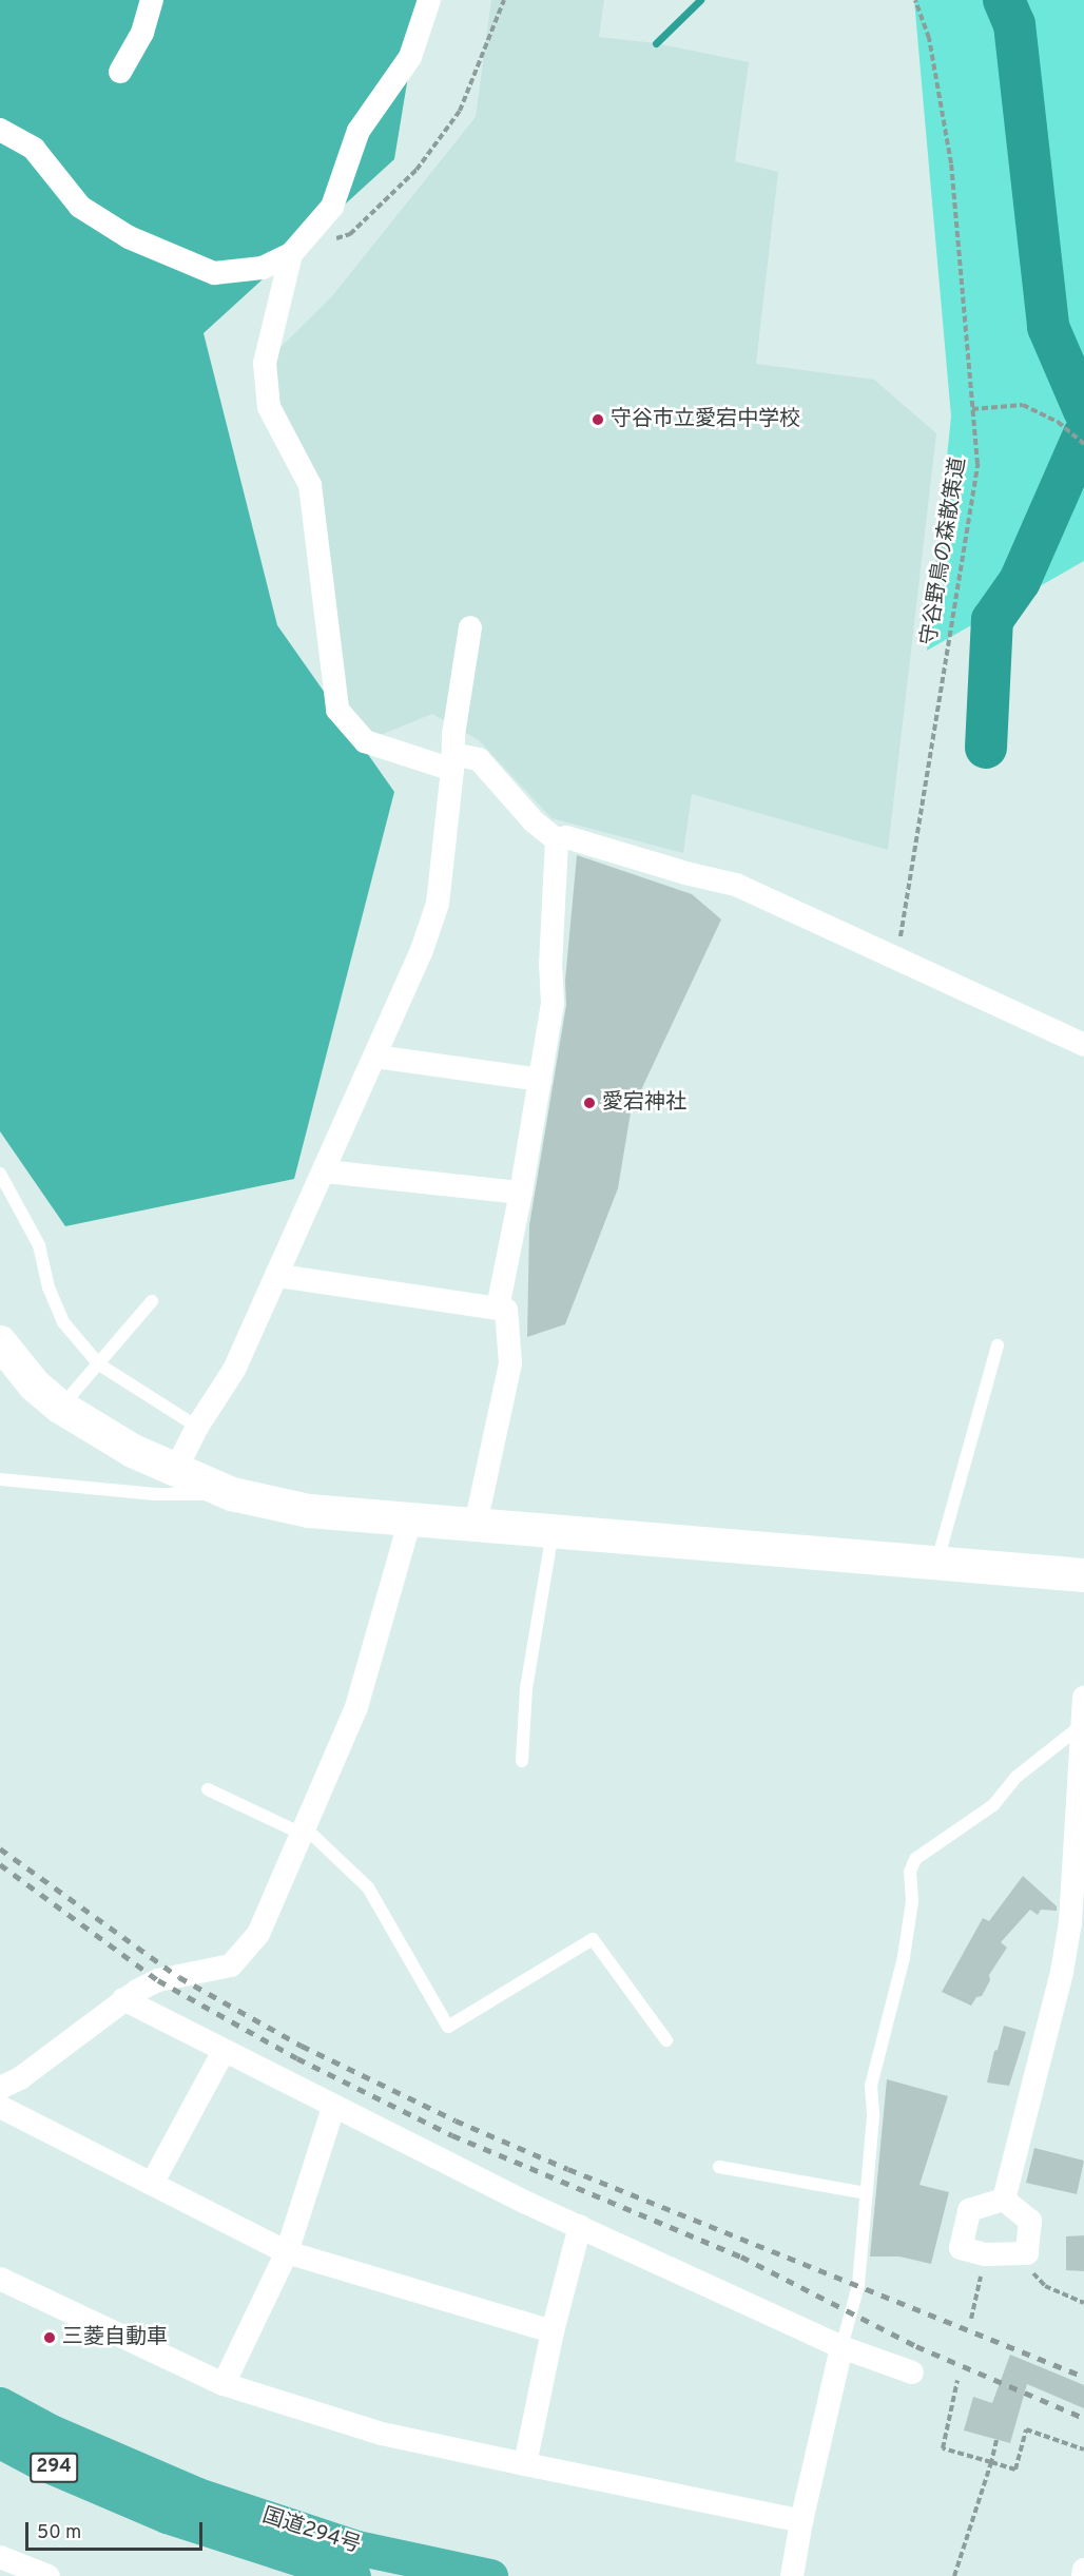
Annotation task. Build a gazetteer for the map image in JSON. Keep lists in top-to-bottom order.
{
  "streets": {
    "highway": ["294", "国道294号"],
    "path": ["守谷野鳥の森散策道"]
  },
  "places": ["守谷市立愛宕中学校", "愛宕神社", "三菱自動車"],
  "scale_bar": "50 m"
}
